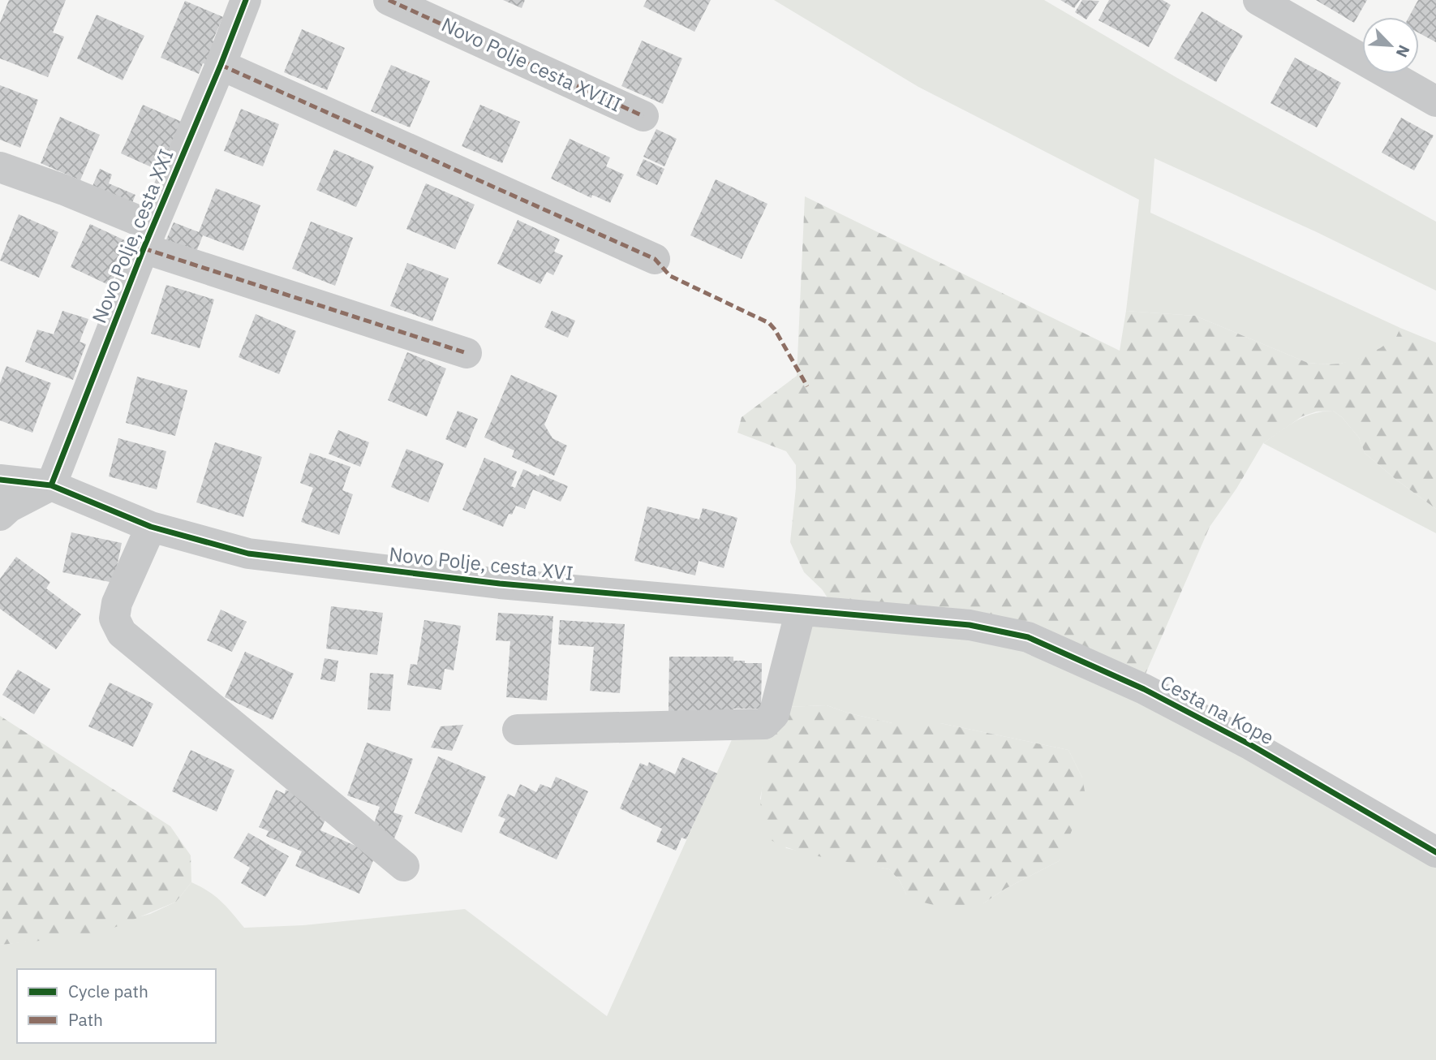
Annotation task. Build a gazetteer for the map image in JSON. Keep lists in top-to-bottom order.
{
  "streets": {
    "street": [
      "Novo Polje cesta XVIII",
      "Novo Polje, cesta XXI",
      "Novo Polje, cesta XVI",
      "Cesta na Kope"
    ]
  },
  "crossings": [
    ["Novo Polje, cesta XXI", "Novo Polje, cesta XVI"],
    ["Novo Polje, cesta XVI", "Cesta na Kope"]
  ],
  "legend": ["Cycle path", "Path"],
  "north": "bottom right"
}
